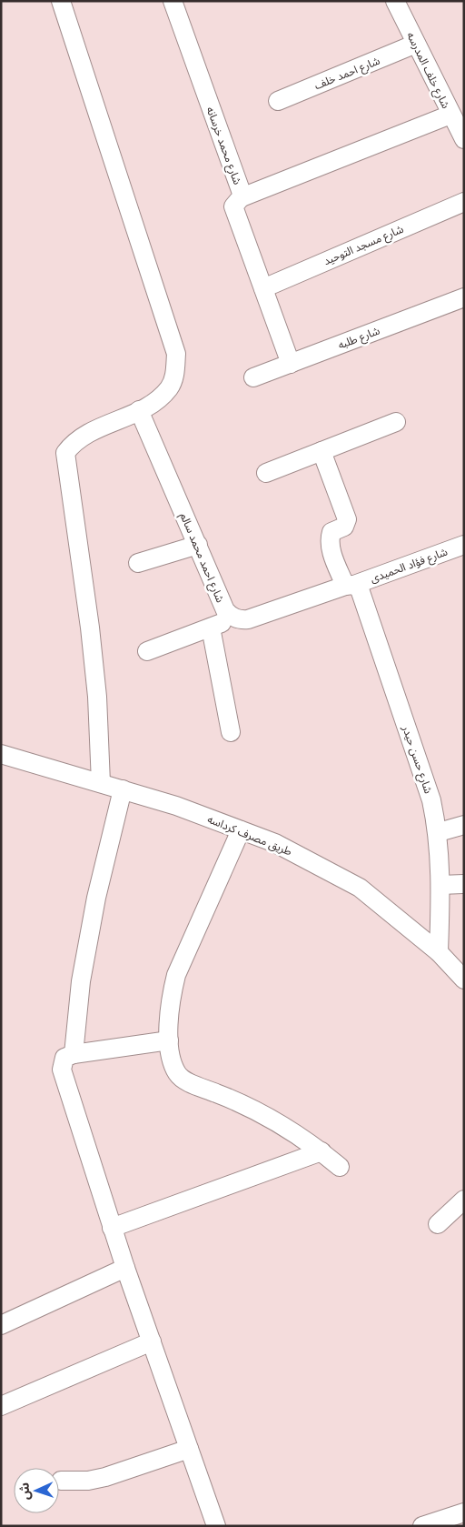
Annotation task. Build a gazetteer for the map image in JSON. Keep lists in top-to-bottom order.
{
  "streets": {
    "street": [
      "شارع خلف المدرسه",
      "شارع احمد خلف",
      "شارع محمد خرسانه",
      "شارع مسجد التوحيد",
      "شارع طلبه",
      "شارع احمد محمد سالم",
      "شارع فؤاد الحميدى",
      "شارع حسن حيدر",
      "طريق مصرف كرداسه"
    ]
  },
  "crossings": [
    ["شارع خلف المدرسه", "شارع احمد خلف"],
    ["شارع محمد خرسانه", "شارع مسجد التوحيد"],
    ["شارع محمد خرسانه", "شارع طلبه"],
    ["شارع فؤاد الحميدى", "شارع حسن حيدر"],
    ["شارع حسن حيدر", "طريق مصرف كرداسه"]
  ],
  "north": "left"
}
